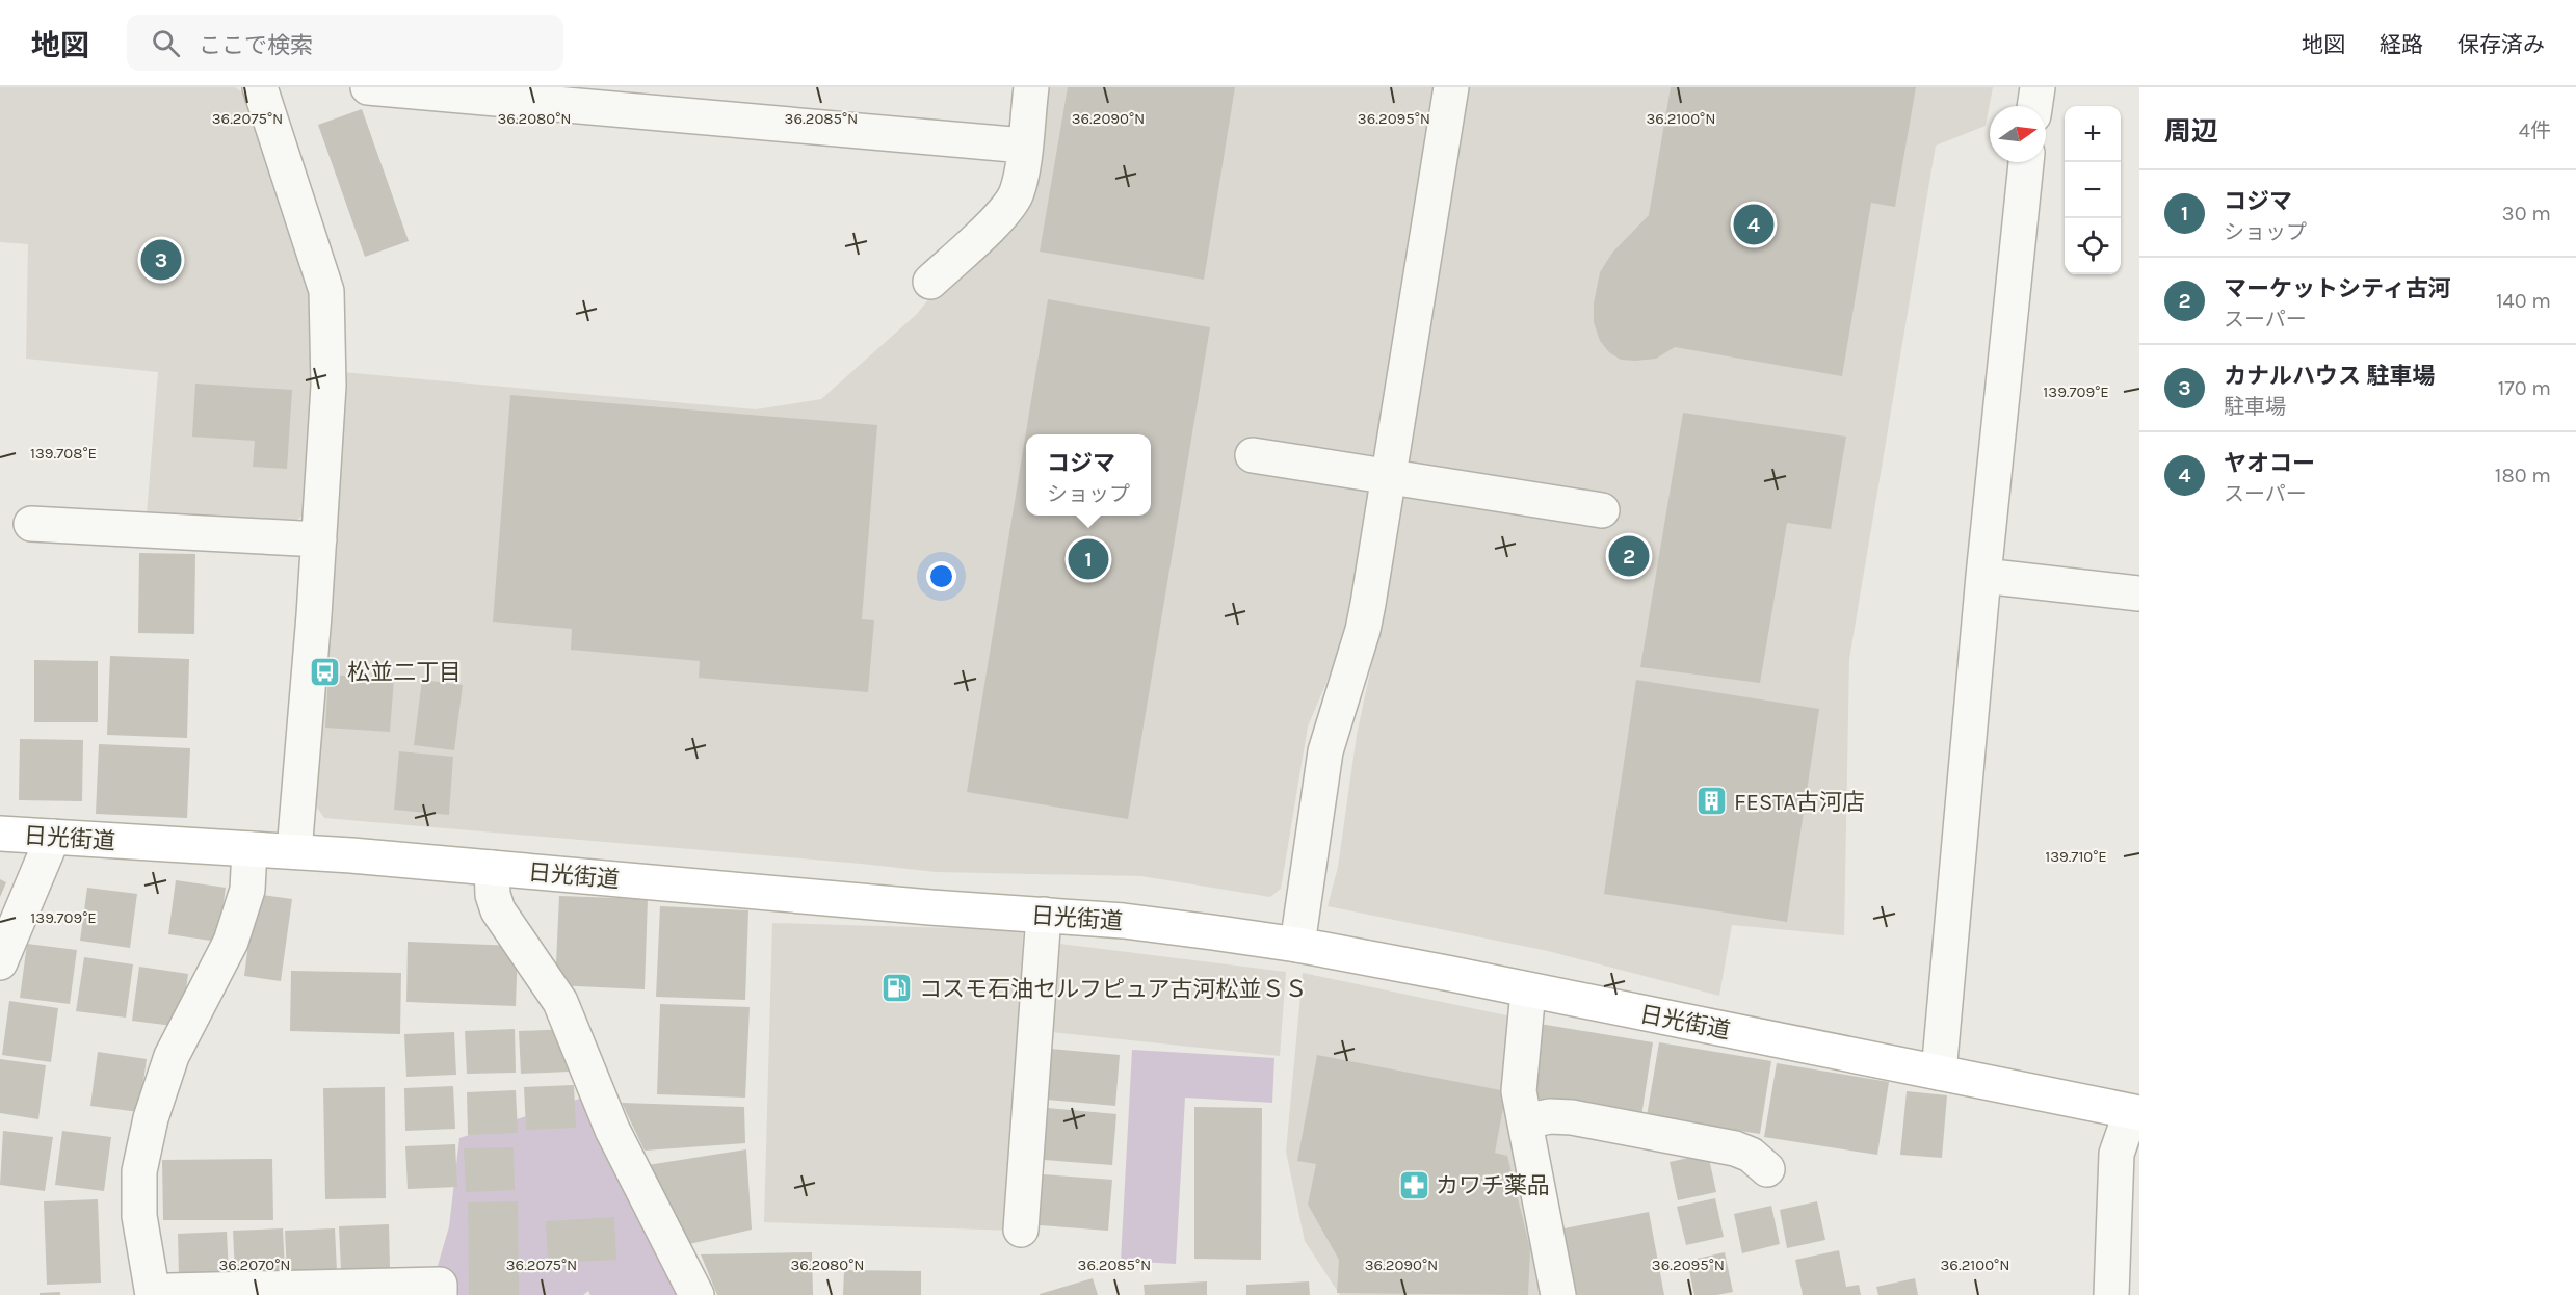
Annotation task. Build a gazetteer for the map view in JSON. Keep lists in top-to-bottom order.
{
  "streets": {
    "main road": ["日光街道"]
  },
  "places": {
    "bus stop": ["松並二丁目"],
    "building": ["FESTA古河店"],
    "fuel station": ["コスモ石油セルフピュア古河松並ＳＳ"],
    "pharmacy": ["カワチ薬品"]
  },
  "north": "right",
  "page": {
    "header": "地図",
    "search": "ここで検索",
    "nav": ["地図", "経路", "保存済み"],
    "heading": ["周辺", "4件"],
    "map_buttons": ["+", "−"],
    "list": [
      {
        "mark": "1",
        "name": "コジマ",
        "note": "ショップ",
        "value": "30 m"
      },
      {
        "mark": "2",
        "name": "マーケットシティ古河",
        "note": "スーパー",
        "value": "140 m"
      },
      {
        "mark": "3",
        "name": "カナルハウス 駐車場",
        "note": "駐車場",
        "value": "170 m"
      },
      {
        "mark": "4",
        "name": "ヤオコー",
        "note": "スーパー",
        "value": "180 m"
      }
    ],
    "pins": [
      "4",
      "3",
      "2",
      "1"
    ],
    "popup": ["コジマ", "ショップ"]
  },
  "coordinates": [
    "36.2075°N",
    "36.2080°N",
    "36.2085°N",
    "36.2090°N",
    "36.2095°N",
    "36.2100°N",
    "139.709°E",
    "139.708°E",
    "139.710°E",
    "36.2070°N"
  ]
}
